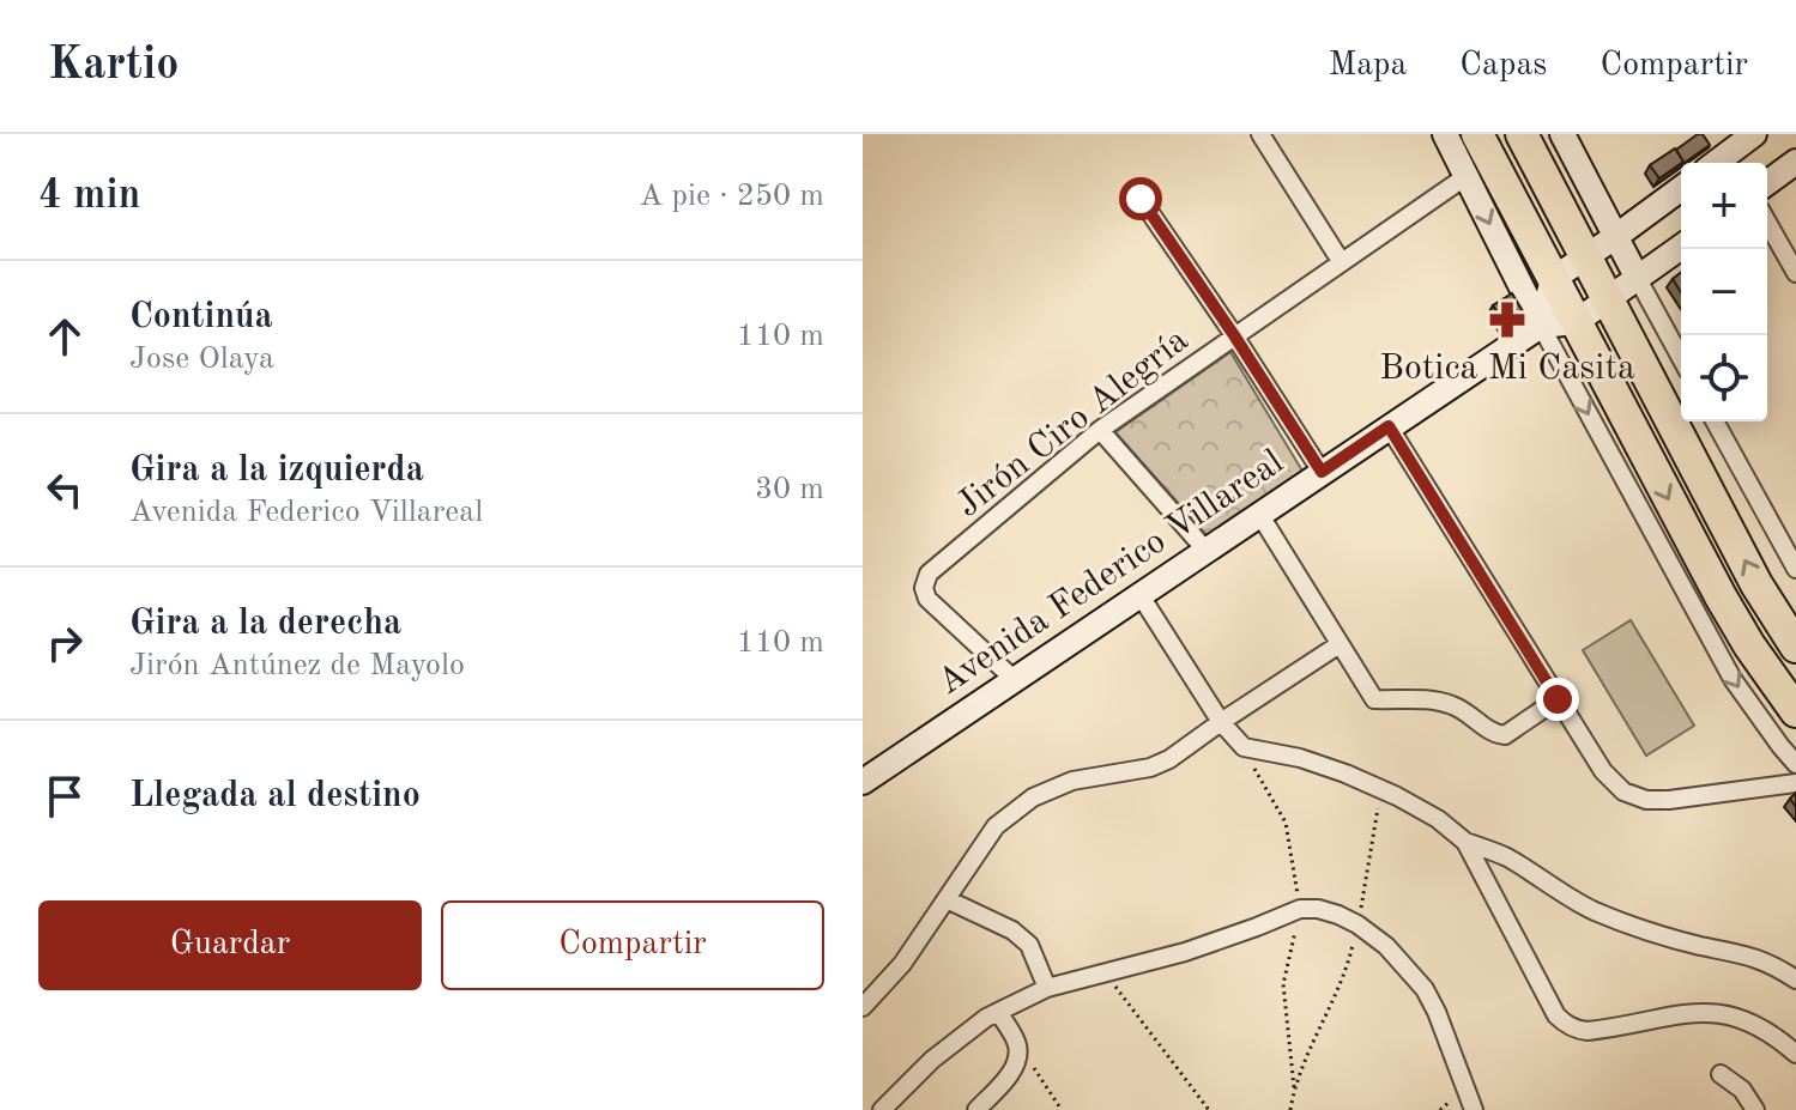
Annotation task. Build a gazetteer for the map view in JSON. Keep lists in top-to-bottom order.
{
  "streets": {
    "street": ["Jirón Ciro Alegría", "Avenida Federico Villareal"]
  },
  "crossings": [
    ["Jirón Ciro Alegría", "Avenida Federico Villareal"]
  ],
  "places": {
    "pharmacy": ["Botica Mi Casita"]
  },
  "page": {
    "header": "Kartio",
    "nav": ["Mapa", "Capas", "Compartir"],
    "heading": ["4 min", "A pie · 250 m"],
    "map_buttons": ["+", "−"],
    "list": [
      ["Continúa", "Jose Olaya", "110 m"],
      ["Gira a la izquierda", "Avenida Federico Villareal", "30 m"],
      ["Gira a la derecha", "Jirón Antúnez de Mayolo", "110 m"],
      "Llegada al destino"
    ],
    "buttons": ["Guardar", "Compartir"]
  }
}
